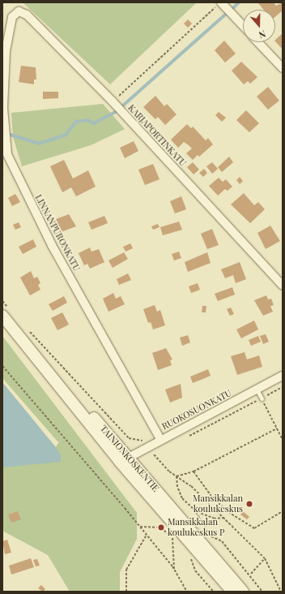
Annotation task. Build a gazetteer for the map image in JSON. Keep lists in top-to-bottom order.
{
  "streets": {
    "main road": ["TAINIONKOSKENTIE"],
    "street": ["KARJAPORTINKATU", "LINNANPURONKATU", "RUOKOSUONKATU"]
  },
  "crossings": [
    ["KARJAPORTINKATU", "LINNANPURONKATU"],
    ["LINNANPURONKATU", "RUOKOSUONKATU"],
    ["RUOKOSUONKATU", "TAINIONKOSKENTIE"]
  ],
  "places": ["Mansikkalan koulukeskus", "Mansikkalan koulukeskus P"],
  "north": "bottom"
}
